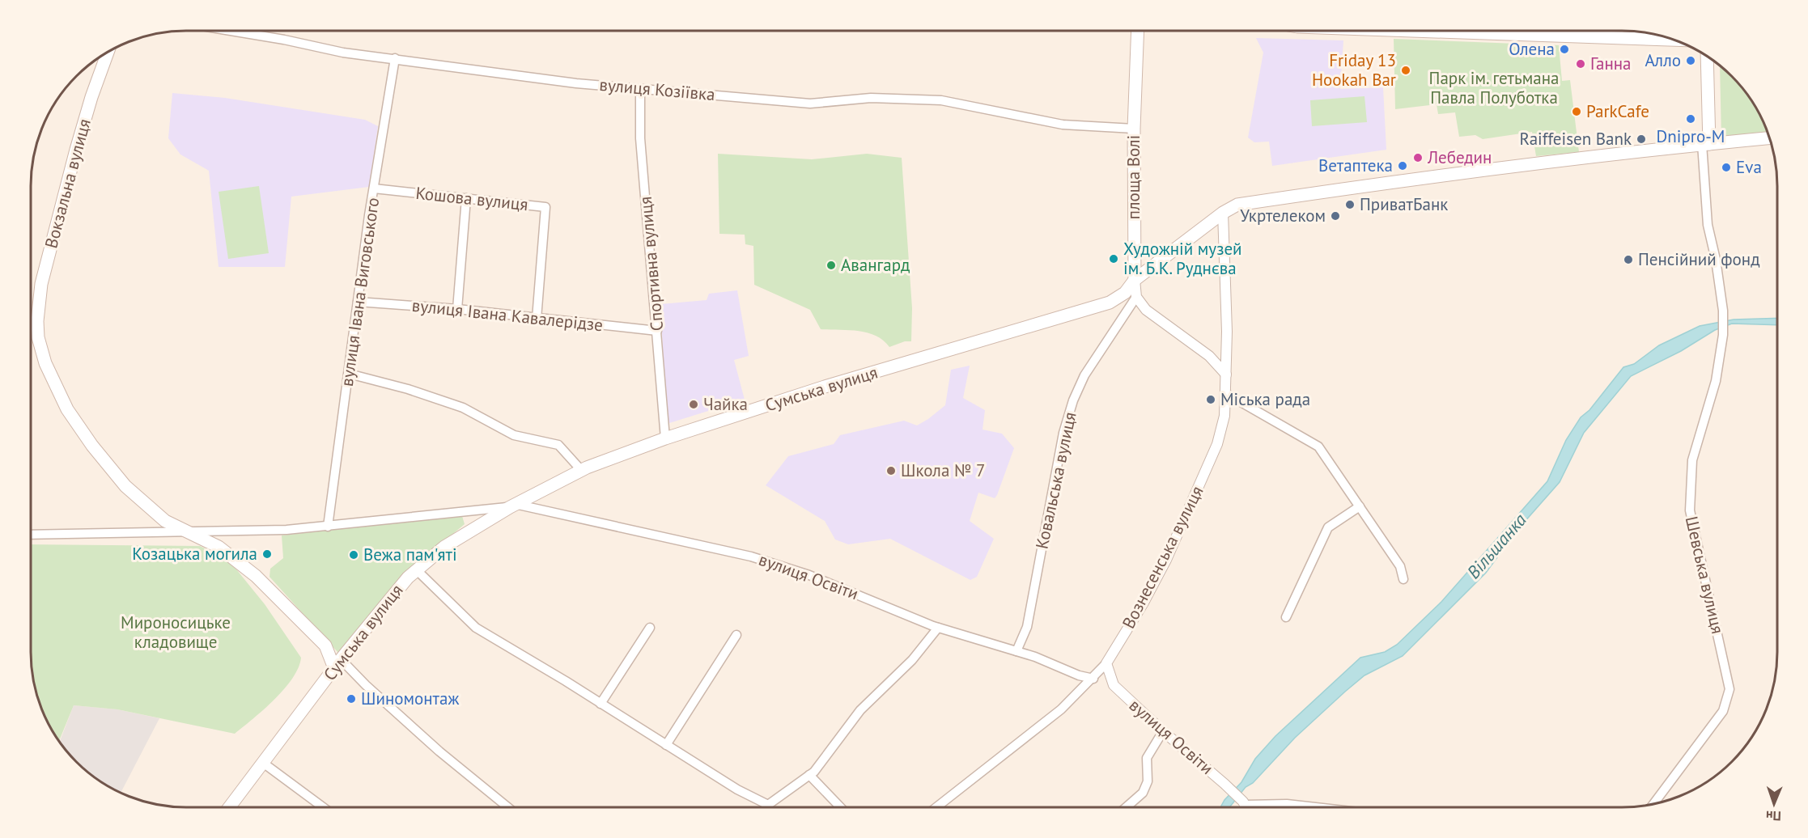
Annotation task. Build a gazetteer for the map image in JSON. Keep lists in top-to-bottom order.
{
  "streets": {
    "main road": ["площа Волі", "Вокзальна вулиця", "Сумська вулиця"],
    "street": [
      "вулиця Козіївка",
      "Кошова вулиця",
      "Спортивна вулиця",
      "вулиця Івана Виговського",
      "вулиця Івана Кавалерідзе",
      "Ковальська вулиця",
      "Вознесенська вулиця",
      "Шевська вулиця",
      "вулиця Освіти"
    ]
  },
  "crossings": [
    ["вулиця Козіївка", "площа Волі"],
    ["вулиця Козіївка", "Спортивна вулиця"],
    ["вулиця Козіївка", "вулиця Івана Виговського"],
    ["площа Волі", "Сумська вулиця"],
    ["Вокзальна вулиця", "Сумська вулиця"],
    ["Кошова вулиця", "вулиця Івана Виговського"],
    ["Кошова вулиця", "вулиця Івана Кавалерідзе"],
    ["Спортивна вулиця", "вулиця Івана Кавалерідзе"],
    ["Спортивна вулиця", "Сумська вулиця"],
    ["вулиця Івана Виговського", "вулиця Івана Кавалерідзе"],
    ["вулиця Івана Виговського", "Сумська вулиця"],
    ["Сумська вулиця", "вулиця Освіти"],
    ["Ковальська вулиця", "вулиця Освіти"],
    ["Вознесенська вулиця", "вулиця Освіти"]
  ],
  "water": ["Вільшанка"],
  "parks": ["Парк ім. гетьмана Павла Полуботка", "Мироносицьке кладовище"],
  "places": [
    "Олена",
    "Алло",
    "Ганна",
    "Friday 13 Hookah Bar",
    "ParkCafe",
    "Dnipro-M",
    "Raiffeisen Bank",
    "Лебедин",
    "Ветаптека",
    "Eva",
    "ПриватБанк",
    "Укртелеком",
    "Художній музей ім. Б.К. Руднєва",
    "Пенсійний фонд",
    "Авангард",
    "Міська рада",
    "Чайка",
    "Школа № 7",
    "Козацька могила",
    "Вежа пам'яті",
    "Шиномонтаж"
  ],
  "north": "bottom"
}
